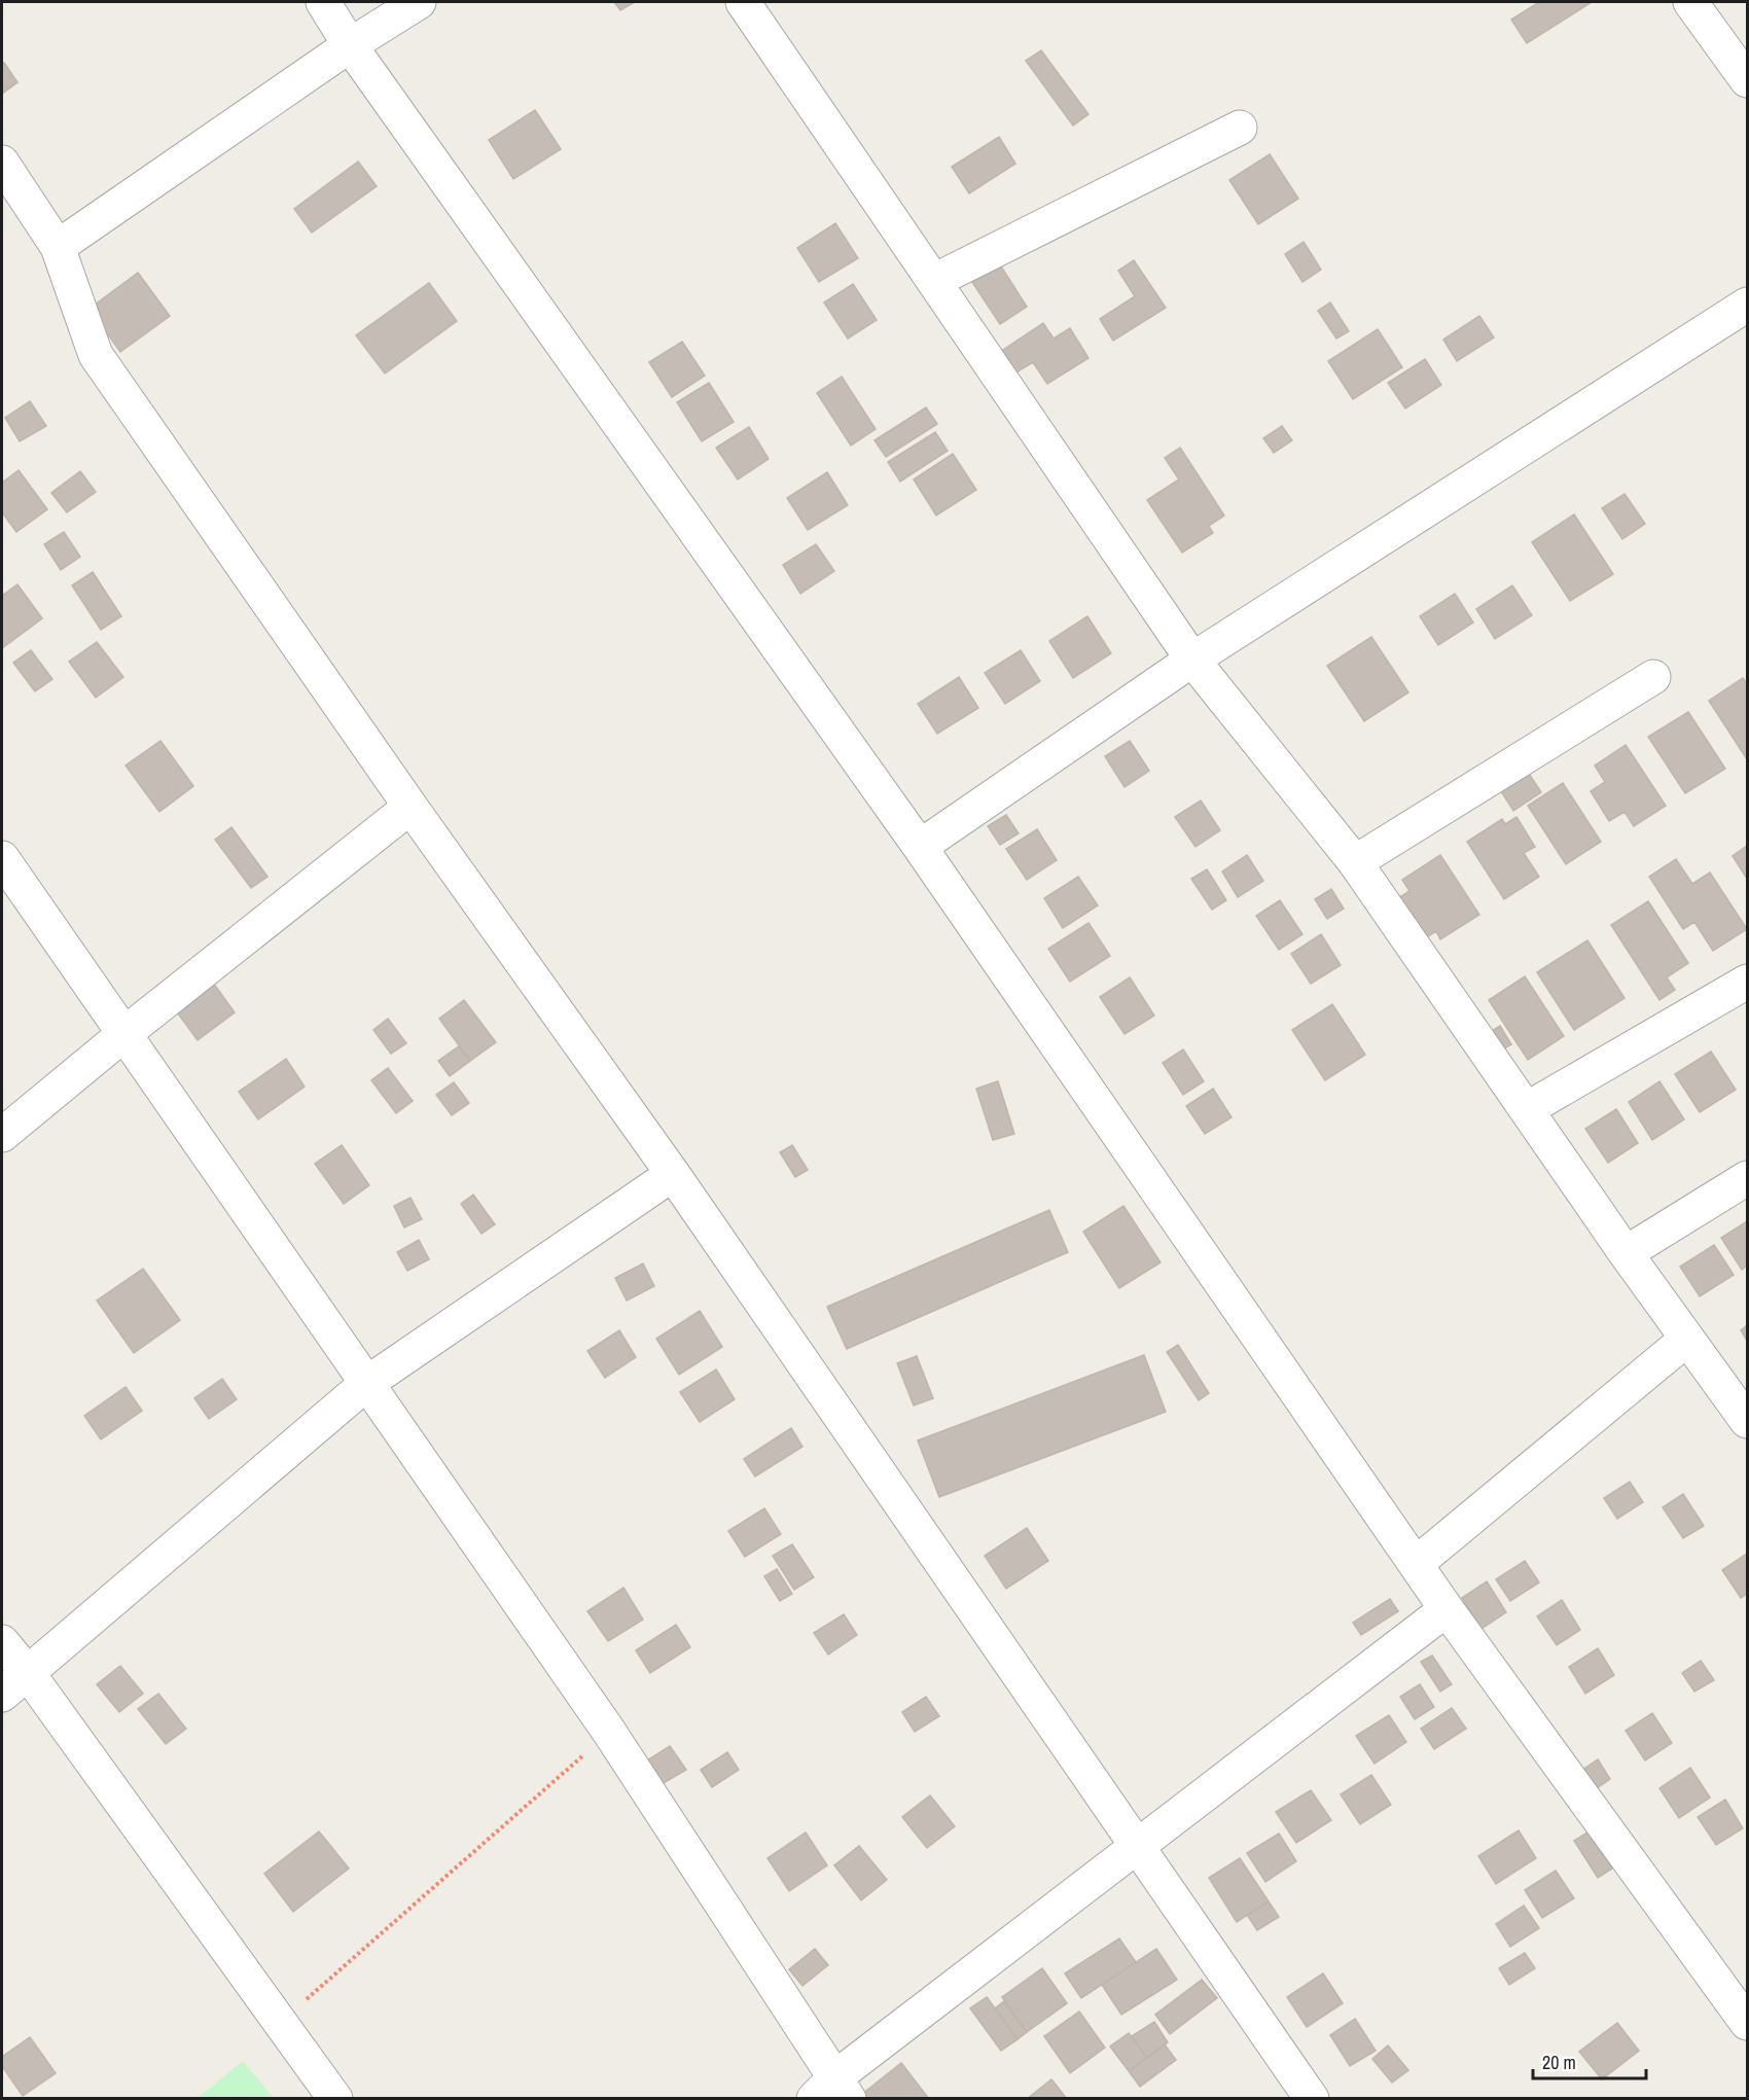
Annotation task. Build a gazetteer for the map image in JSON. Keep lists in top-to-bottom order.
{
  "scale_bar": "20 m"
}
